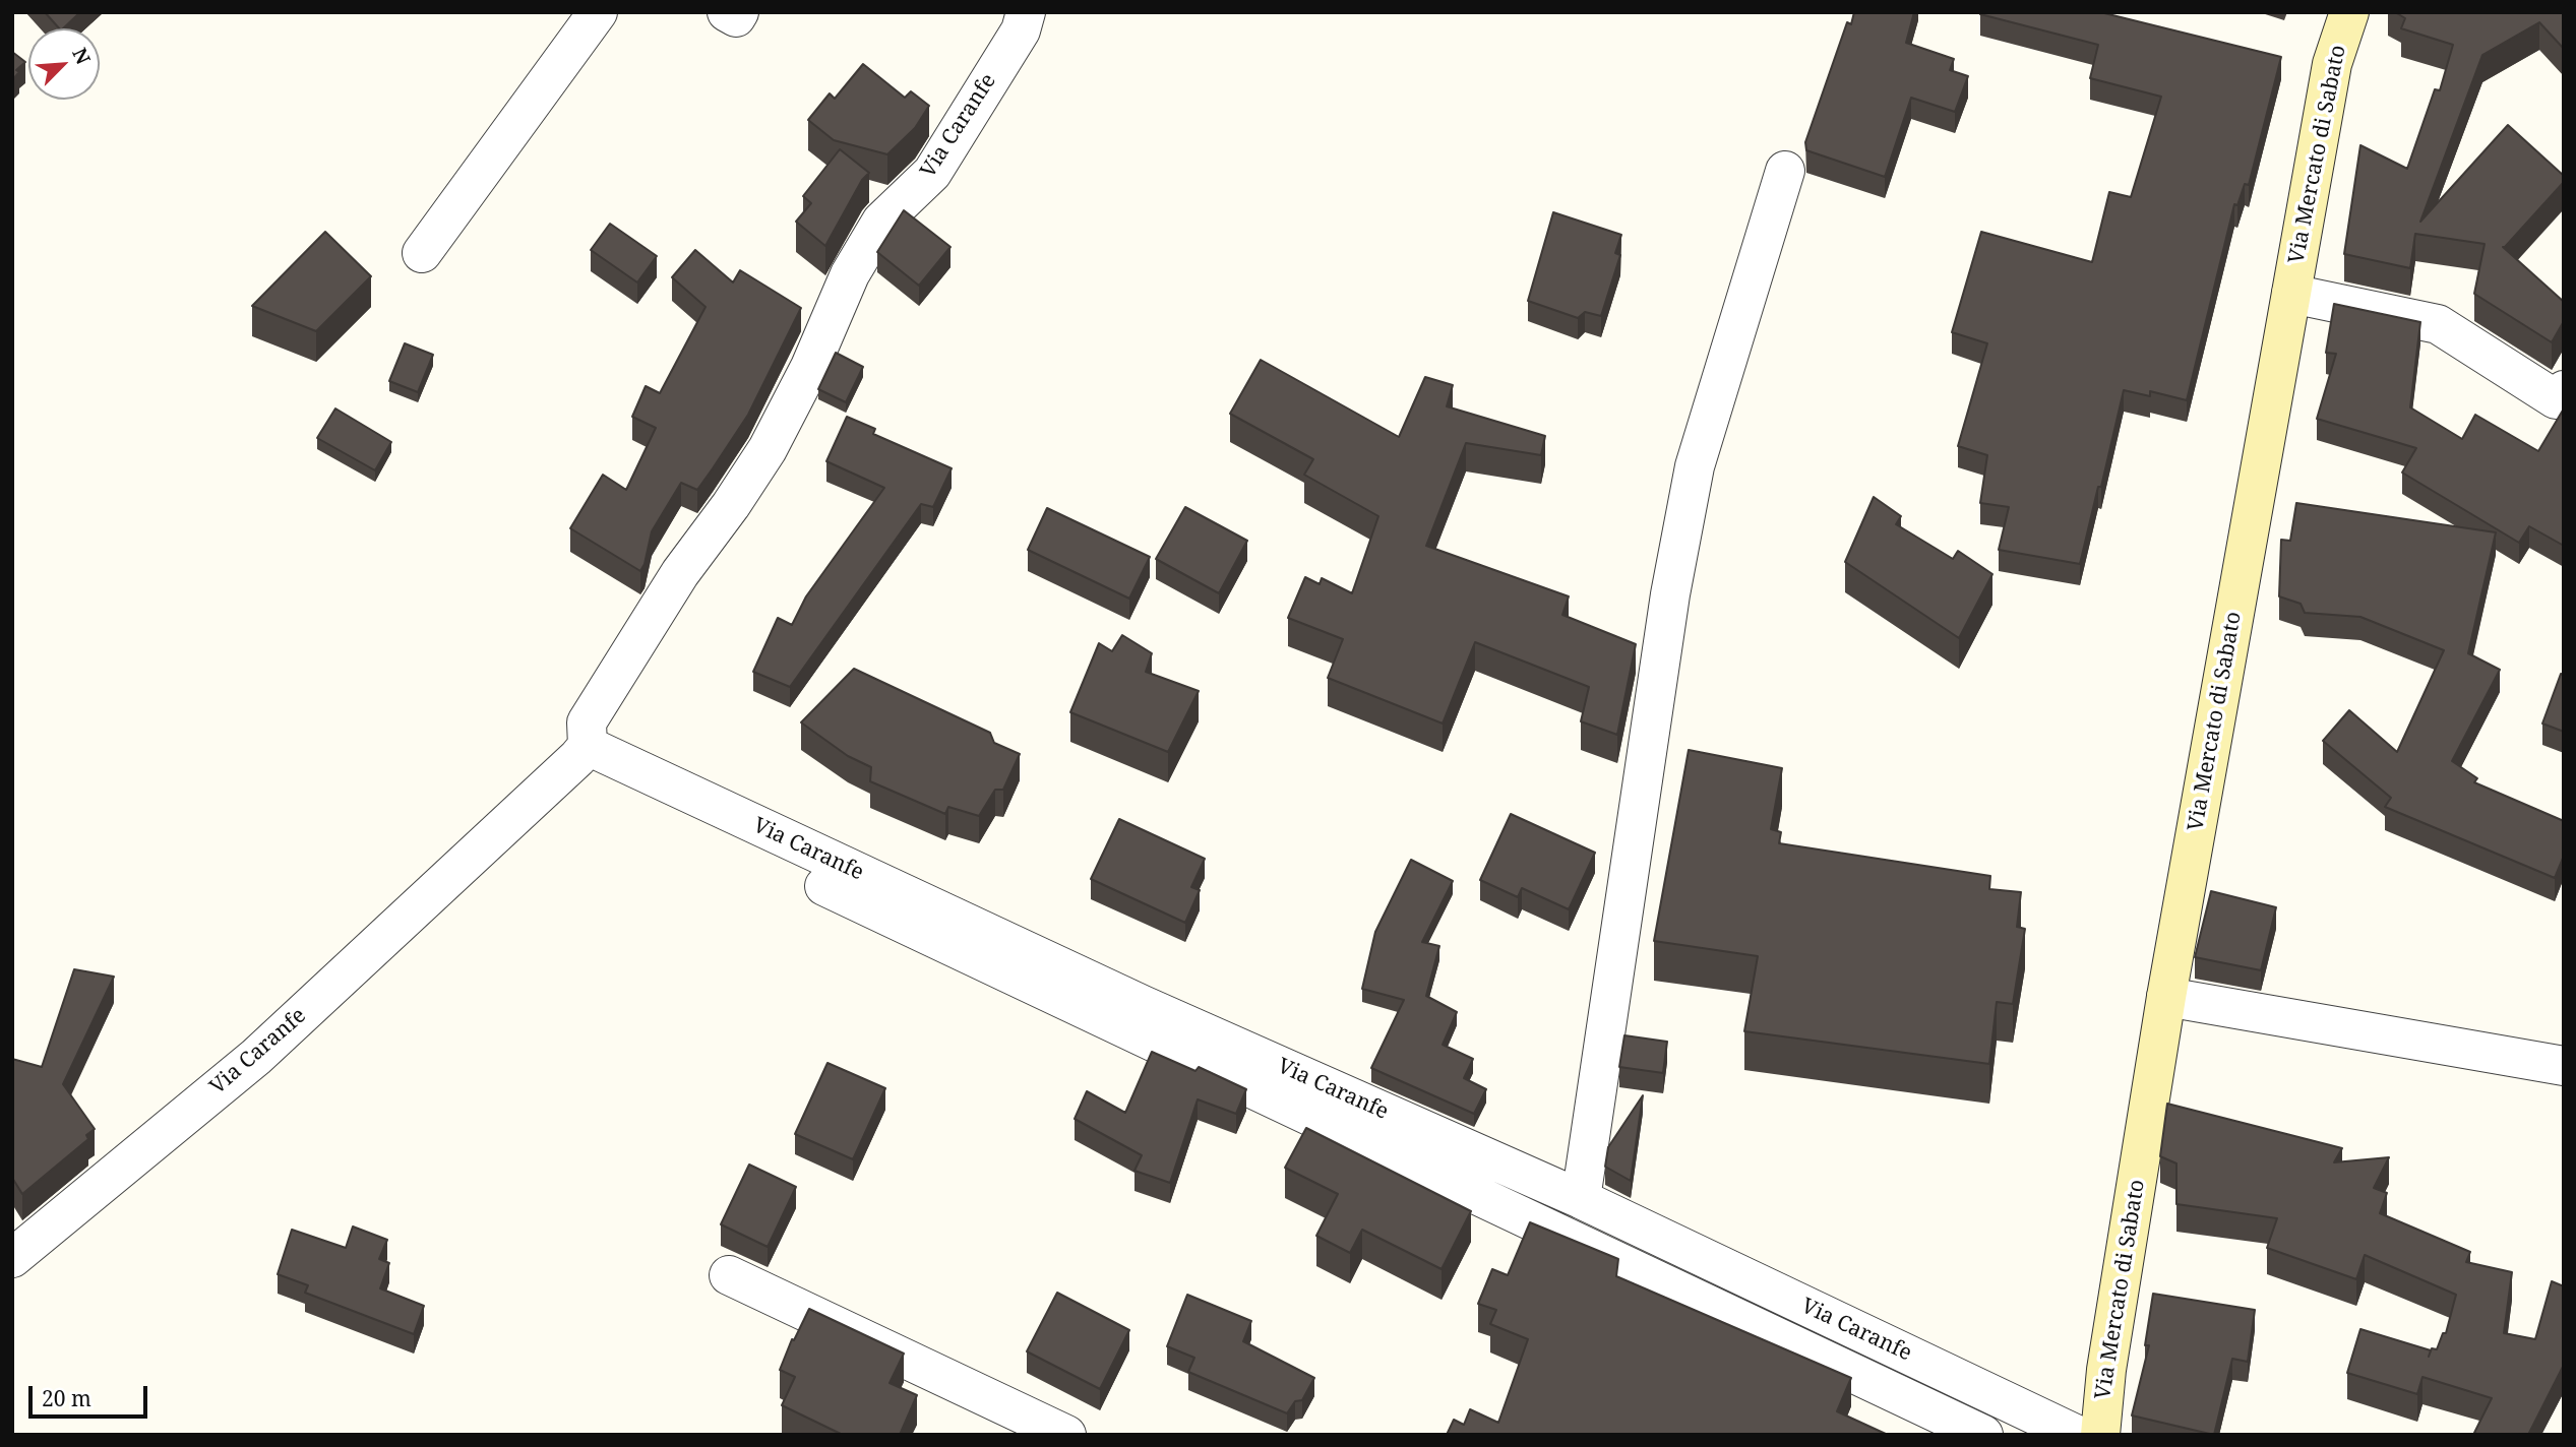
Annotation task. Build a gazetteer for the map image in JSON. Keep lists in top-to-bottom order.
{
  "streets": {
    "street": ["Via Caranfe", "Via Mercato di Sabato"]
  },
  "scale_bar": "20 m",
  "north": "top right"
}
